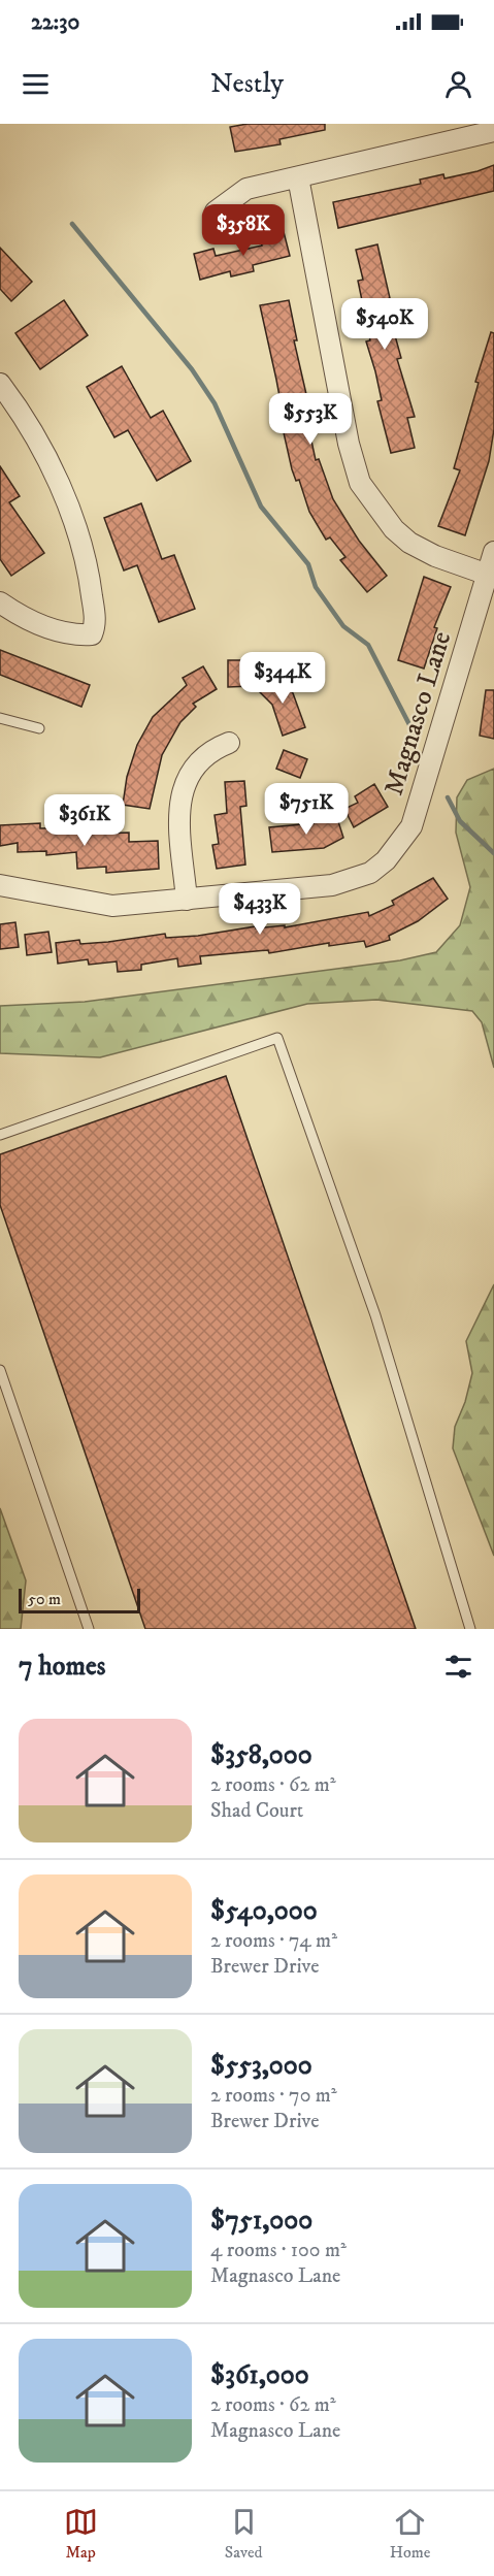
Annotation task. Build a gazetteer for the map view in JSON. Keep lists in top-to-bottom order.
{
  "streets": {
    "street": ["Magnasco Lane"]
  },
  "scale_bar": "50 m",
  "page": {
    "status": "22:30",
    "header": "Nestly",
    "price": [
      "$358K",
      "$540K",
      "$553K",
      "$344K",
      "$751K",
      "$361K",
      "$433K"
    ],
    "scale": "50 m",
    "heading": "7 homes",
    "list": [
      {
        "name": "$358,000",
        "note": "2 rooms · 62 m² · Shad Court"
      },
      {
        "name": "$540,000",
        "note": "2 rooms · 74 m² · Brewer Drive"
      },
      {
        "name": "$553,000",
        "note": "2 rooms · 70 m² · Brewer Drive"
      },
      {
        "name": "$751,000",
        "note": "4 rooms · 100 m² · Magnasco Lane"
      },
      {
        "name": "$361,000",
        "note": "2 rooms · 62 m² · Magnasco Lane"
      }
    ],
    "tabs": ["Map", "Saved", "Home"]
  }
}
